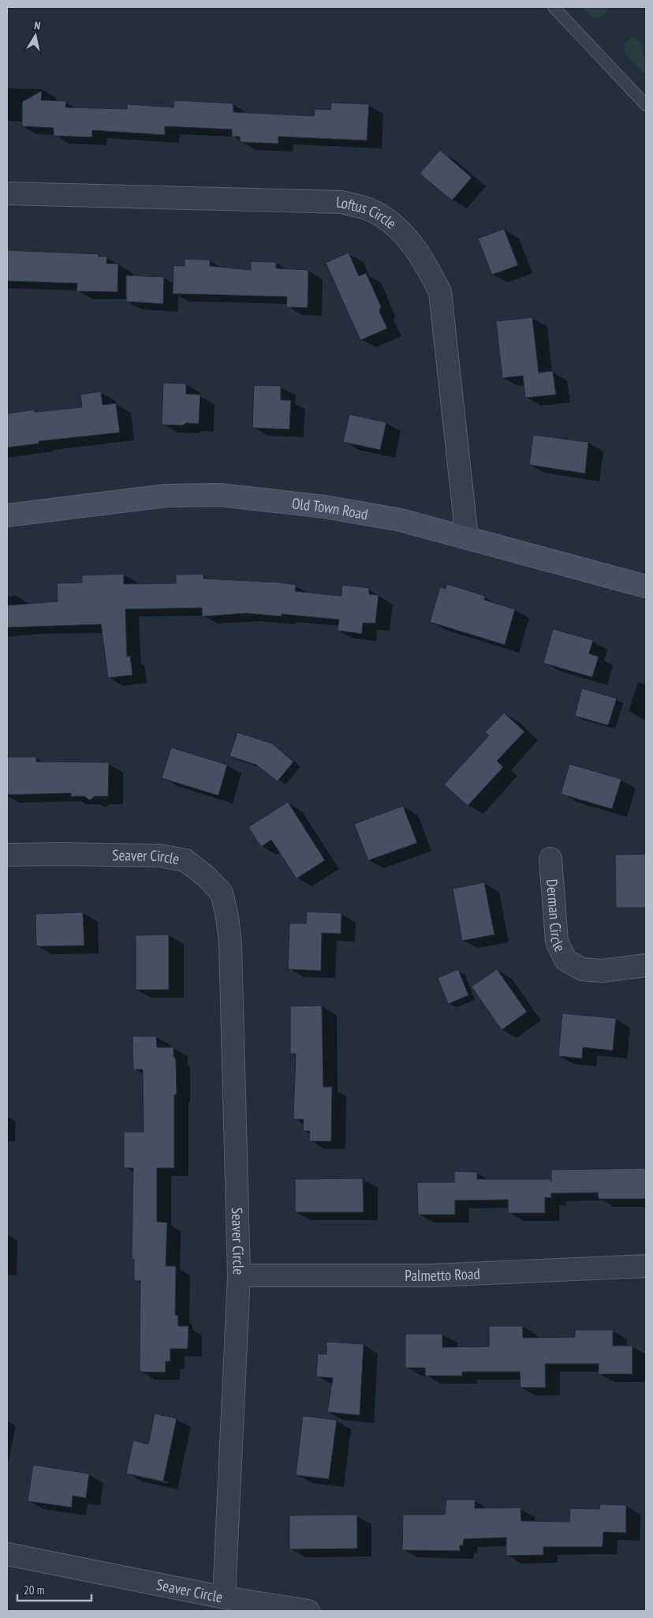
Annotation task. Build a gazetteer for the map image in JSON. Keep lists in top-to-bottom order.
{
  "streets": {
    "main road": ["Old Town Road"],
    "street": [
      "Loftus Circle",
      "Seaver Circle",
      "Derman Circle",
      "Palmetto Road"
    ]
  },
  "crossings": [
    ["Loftus Circle", "Old Town Road"],
    ["Seaver Circle", "Palmetto Road"]
  ],
  "scale_bar": "20 m",
  "north": "top"
}
